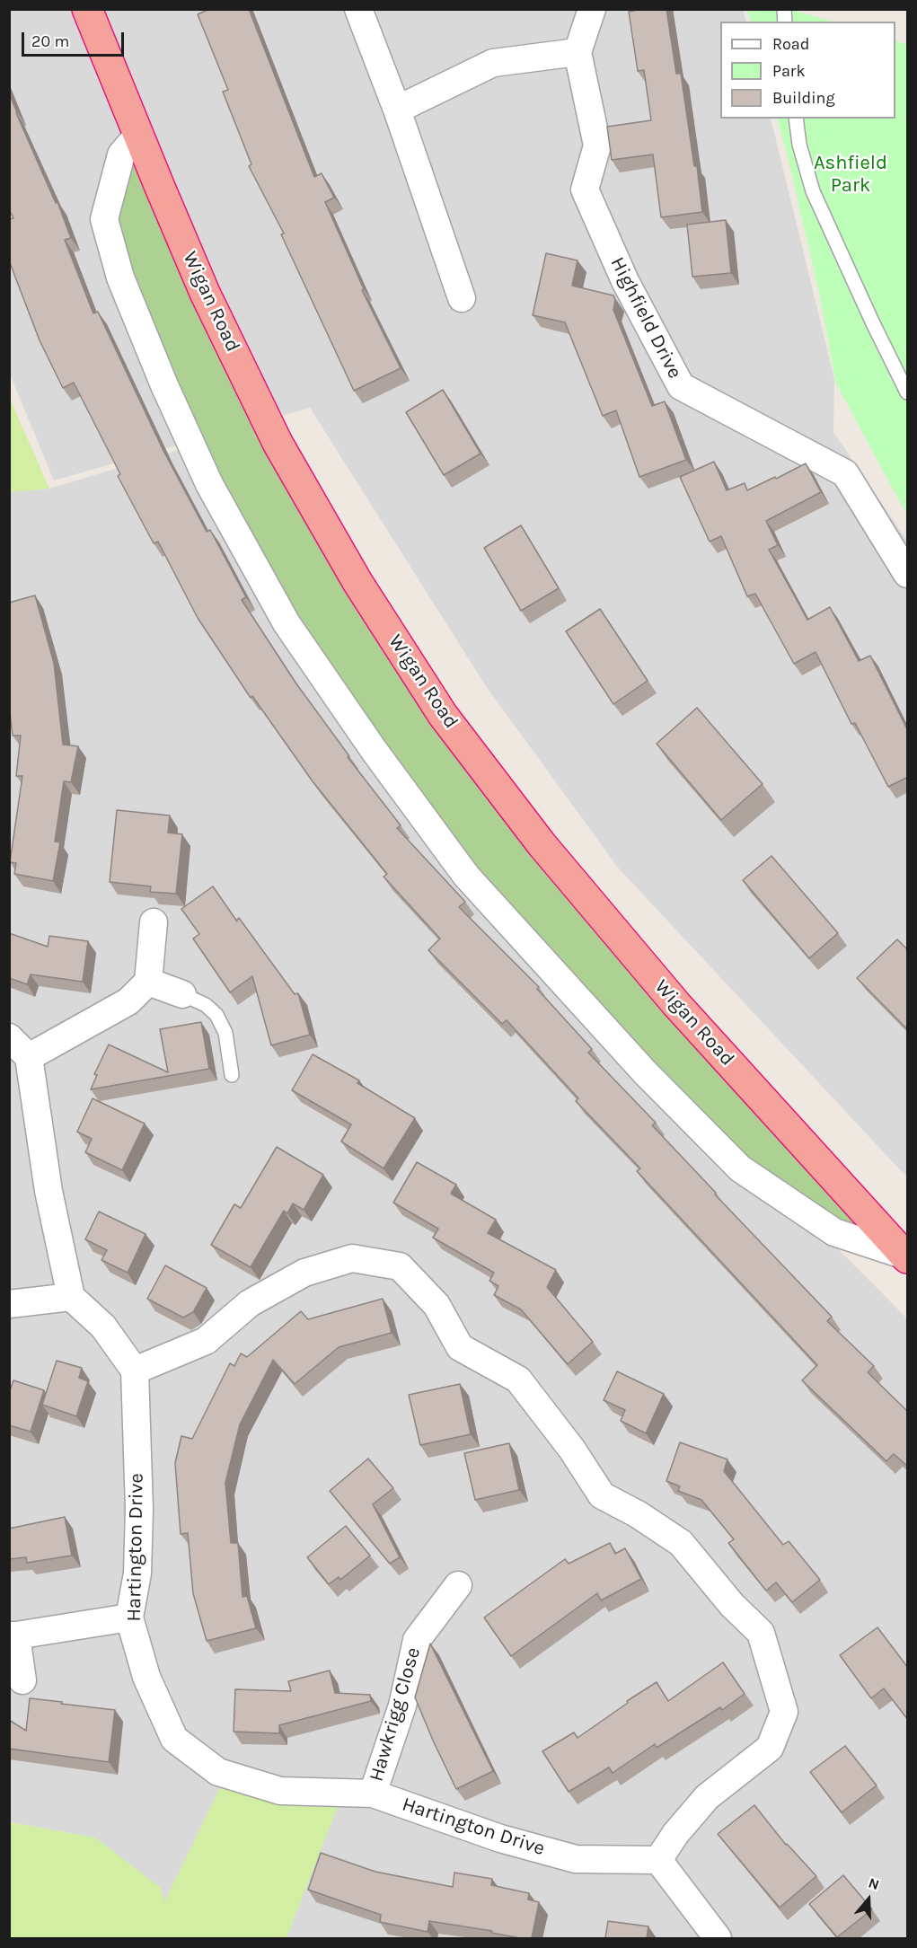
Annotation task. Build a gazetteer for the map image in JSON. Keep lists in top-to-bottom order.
{
  "streets": {
    "highway": ["Wigan Road"],
    "street": ["Highfield Drive", "Hartington Drive", "Hawkrigg Close"]
  },
  "crossings": [
    ["Hartington Drive", "Hawkrigg Close"]
  ],
  "parks": ["Ashfield Park"],
  "legend": ["Road", "Park", "Building"],
  "scale_bar": "20 m",
  "north": "top"
}
